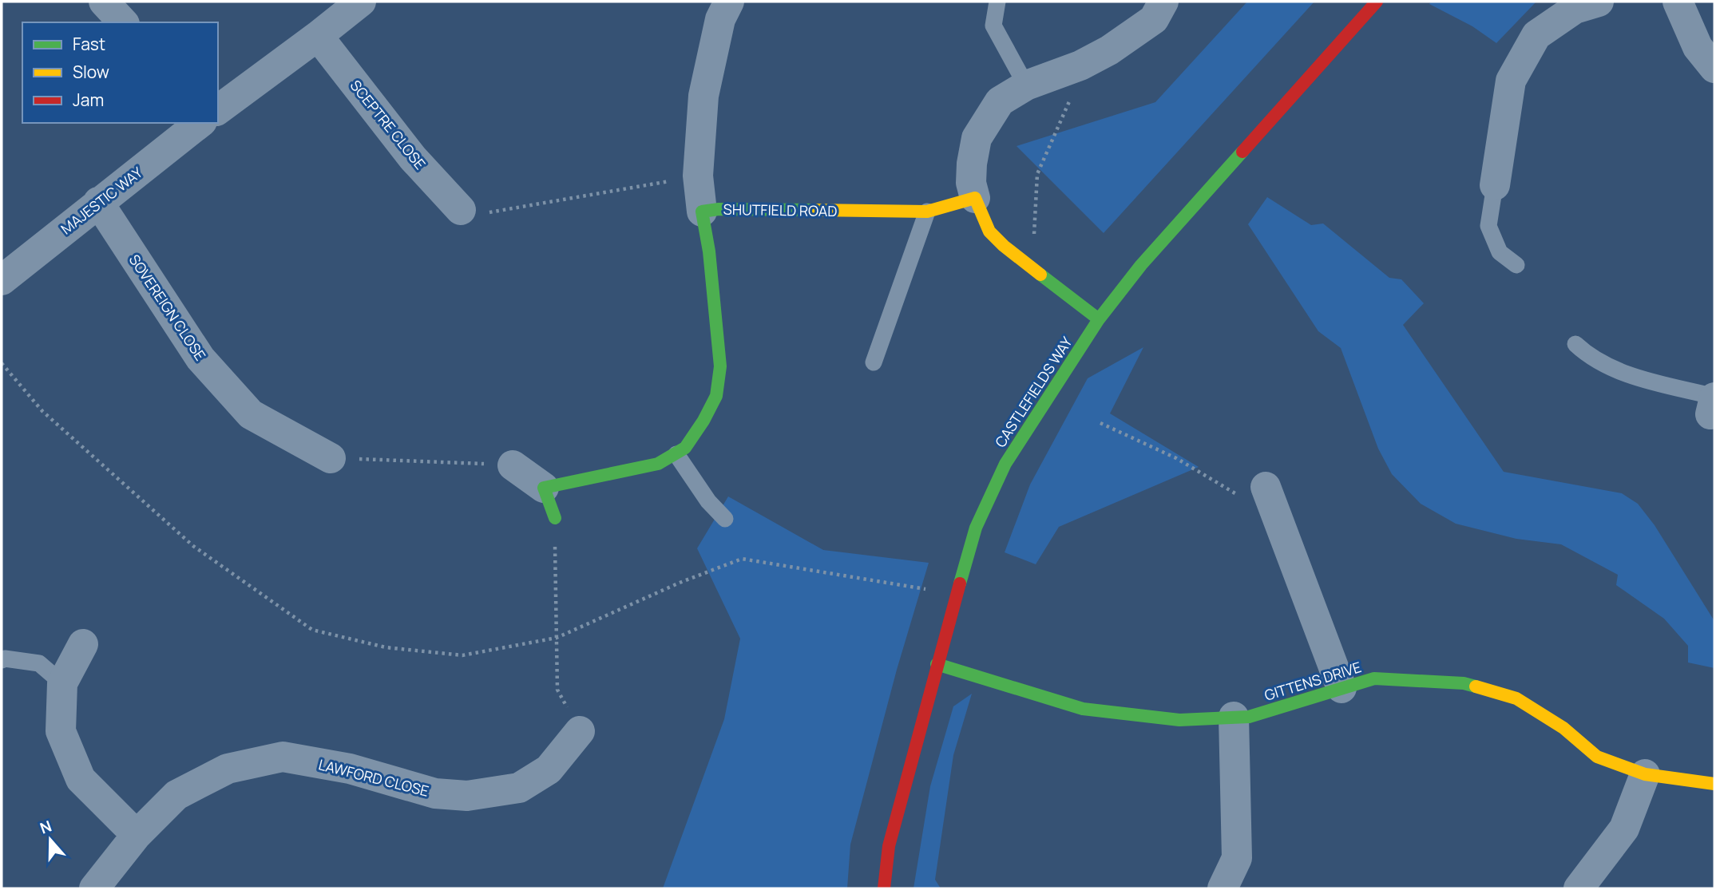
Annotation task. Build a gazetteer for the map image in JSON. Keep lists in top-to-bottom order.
{
  "streets": {
    "street": [
      "SCEPTRE CLOSE",
      "MAJESTIC WAY",
      "SHUTFIELD ROAD",
      "SOVEREIGN CLOSE",
      "CASTLEFIELDS WAY",
      "GITTENS DRIVE",
      "LAWFORD CLOSE"
    ]
  },
  "crossings": [
    ["MAJESTIC WAY", "SOVEREIGN CLOSE"],
    ["CASTLEFIELDS WAY", "GITTENS DRIVE"]
  ],
  "legend": ["Fast", "Slow", "Jam"],
  "north": "top"
}
